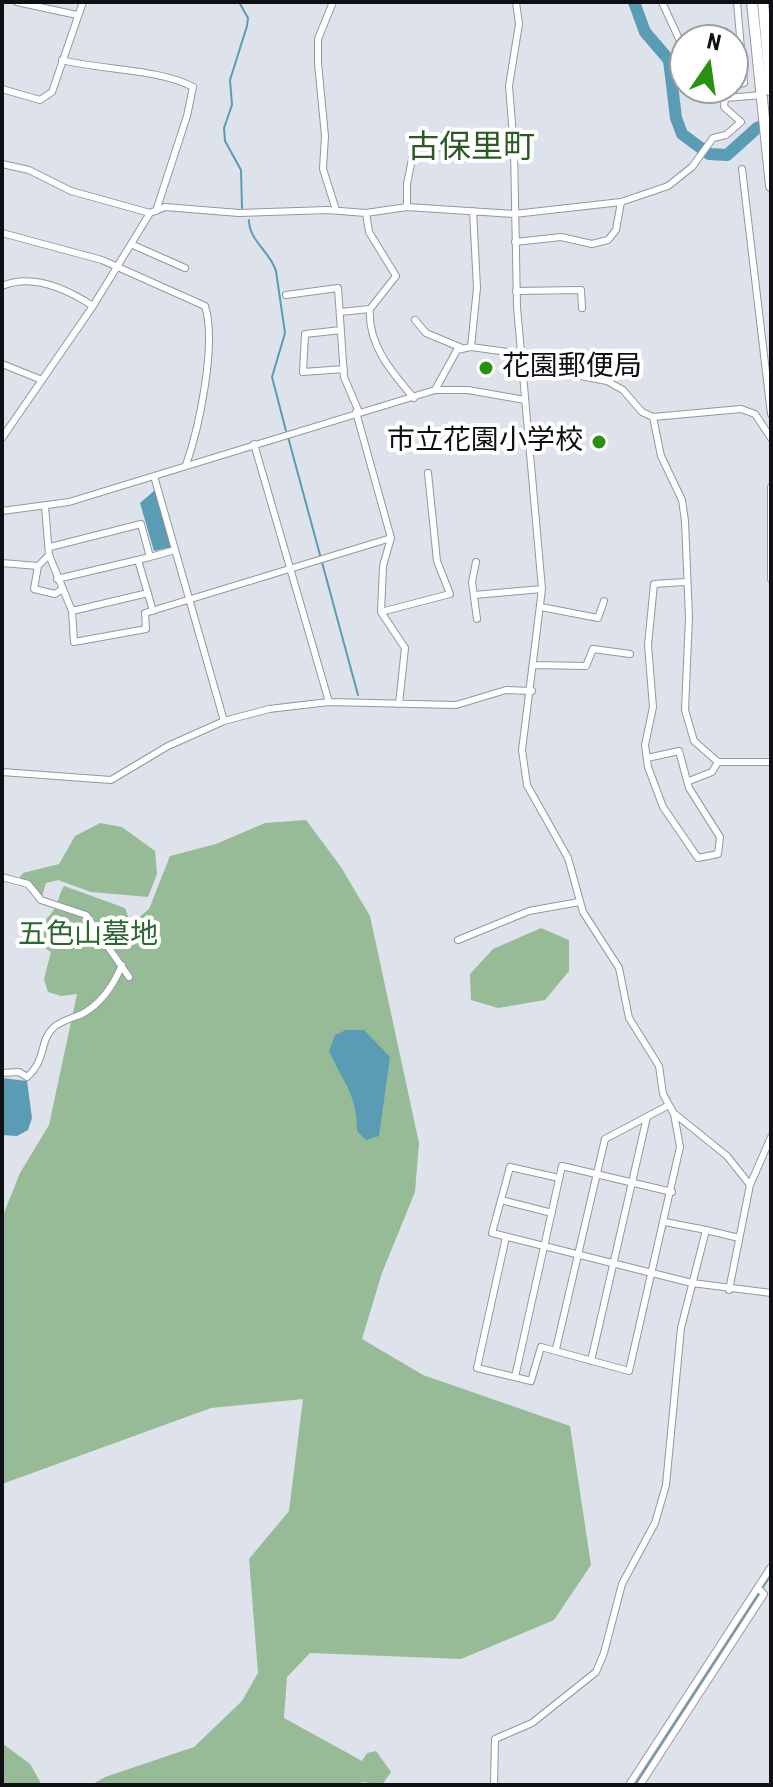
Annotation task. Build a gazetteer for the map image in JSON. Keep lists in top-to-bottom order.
{
  "districts": ["古保里町"],
  "parks": ["五色山墓地"],
  "places": ["花園郵便局", "市立花園小学校"],
  "north": "top"
}
